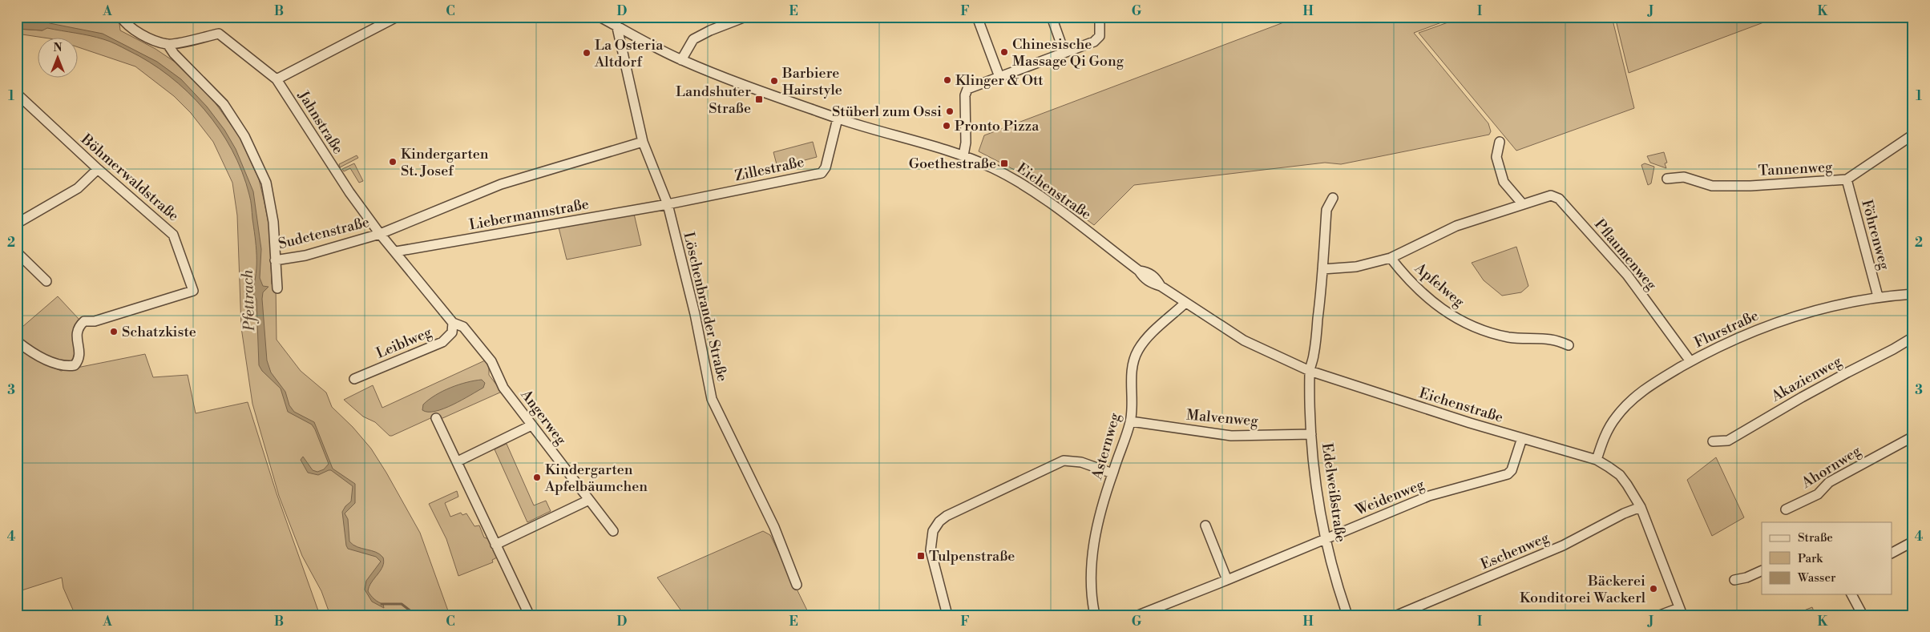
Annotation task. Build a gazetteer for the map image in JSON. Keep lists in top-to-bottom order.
{
  "streets": {
    "street": [
      "Jahnstraße",
      "Zillestraße",
      "Tannenweg",
      "Böhmerwaldstraße",
      "Eichenstraße",
      "Liebermannstraße",
      "Sudetenstraße",
      "Föhrenweg",
      "Pflaumenweg",
      "Apfelweg",
      "Löschenbrander Straße",
      "Flurstraße",
      "Leiblweg",
      "Akazienweg",
      "Angerweg",
      "Malvenweg",
      "Asternweg",
      "Ahornweg",
      "Edelweißstraße",
      "Weidenweg",
      "Eschenweg"
    ]
  },
  "crossings": [
    ["Jahnstraße", "Liebermannstraße"],
    ["Jahnstraße", "Sudetenstraße"],
    ["Jahnstraße", "Leiblweg"],
    ["Jahnstraße", "Angerweg"],
    ["Zillestraße", "Eichenstraße"],
    ["Zillestraße", "Liebermannstraße"],
    ["Zillestraße", "Löschenbrander Straße"],
    ["Tannenweg", "Föhrenweg"],
    ["Eichenstraße", "Flurstraße"],
    ["Eichenstraße", "Asternweg"],
    ["Eichenstraße", "Edelweißstraße"],
    ["Eichenstraße", "Weidenweg"],
    ["Eichenstraße", "Eschenweg"],
    ["Liebermannstraße", "Löschenbrander Straße"],
    ["Sudetenstraße", "Löschenbrander Straße"],
    ["Föhrenweg", "Flurstraße"],
    ["Pflaumenweg", "Apfelweg"],
    ["Pflaumenweg", "Flurstraße"],
    ["Leiblweg", "Angerweg"],
    ["Malvenweg", "Asternweg"],
    ["Malvenweg", "Edelweißstraße"],
    ["Edelweißstraße", "Weidenweg"]
  ],
  "water": ["Pfettrach"],
  "places": {
    "other": [
      "Chinesische Massage Qi Gong",
      "La Osteria Altdorf",
      "Klinger & Ott",
      "Barbiere Hairstyle",
      "Stüberl zum Ossi",
      "Pronto Pizza",
      "Kindergarten St. Josef",
      "Schatzkiste",
      "Kindergarten Apfelbäumchen",
      "Bäckerei Konditorei Wackerl"
    ],
    "transit": ["Landshuter Straße", "Goethestraße", "Tulpenstraße"]
  },
  "legend": ["Straße", "Park", "Wasser"],
  "north": "top",
  "grid": {
    "columns": [
      "A",
      "B",
      "C",
      "D",
      "E",
      "F",
      "G",
      "H",
      "I",
      "J",
      "K"
    ],
    "rows": [
      "1",
      "2",
      "3",
      "4"
    ]
  }
}
